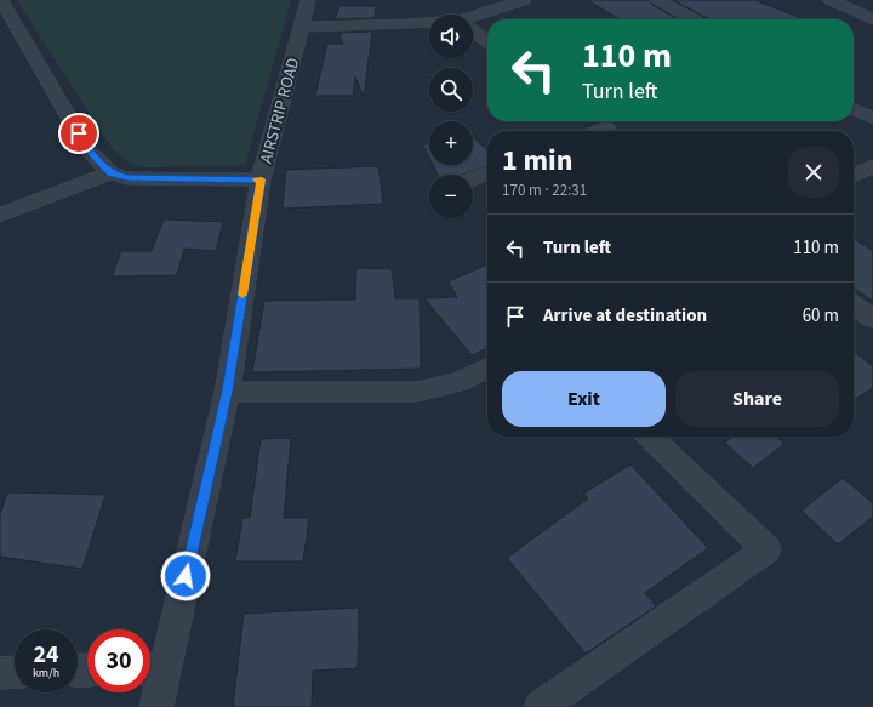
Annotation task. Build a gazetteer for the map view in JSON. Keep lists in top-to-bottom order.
{
  "streets": {
    "street": ["AIRSTRIP ROAD"]
  },
  "page": {
    "map_buttons": ["+", "−"],
    "turn": ["110 m", "Turn left"],
    "heading": ["1 min", "170 m · 22:31"],
    "list": [
      {
        "name": "Turn left",
        "value": "110 m"
      },
      {
        "name": "Arrive at destination",
        "value": "60 m"
      }
    ],
    "buttons": ["Exit", "Share"],
    "speed": "24 km/h",
    "limit": "30"
  }
}
